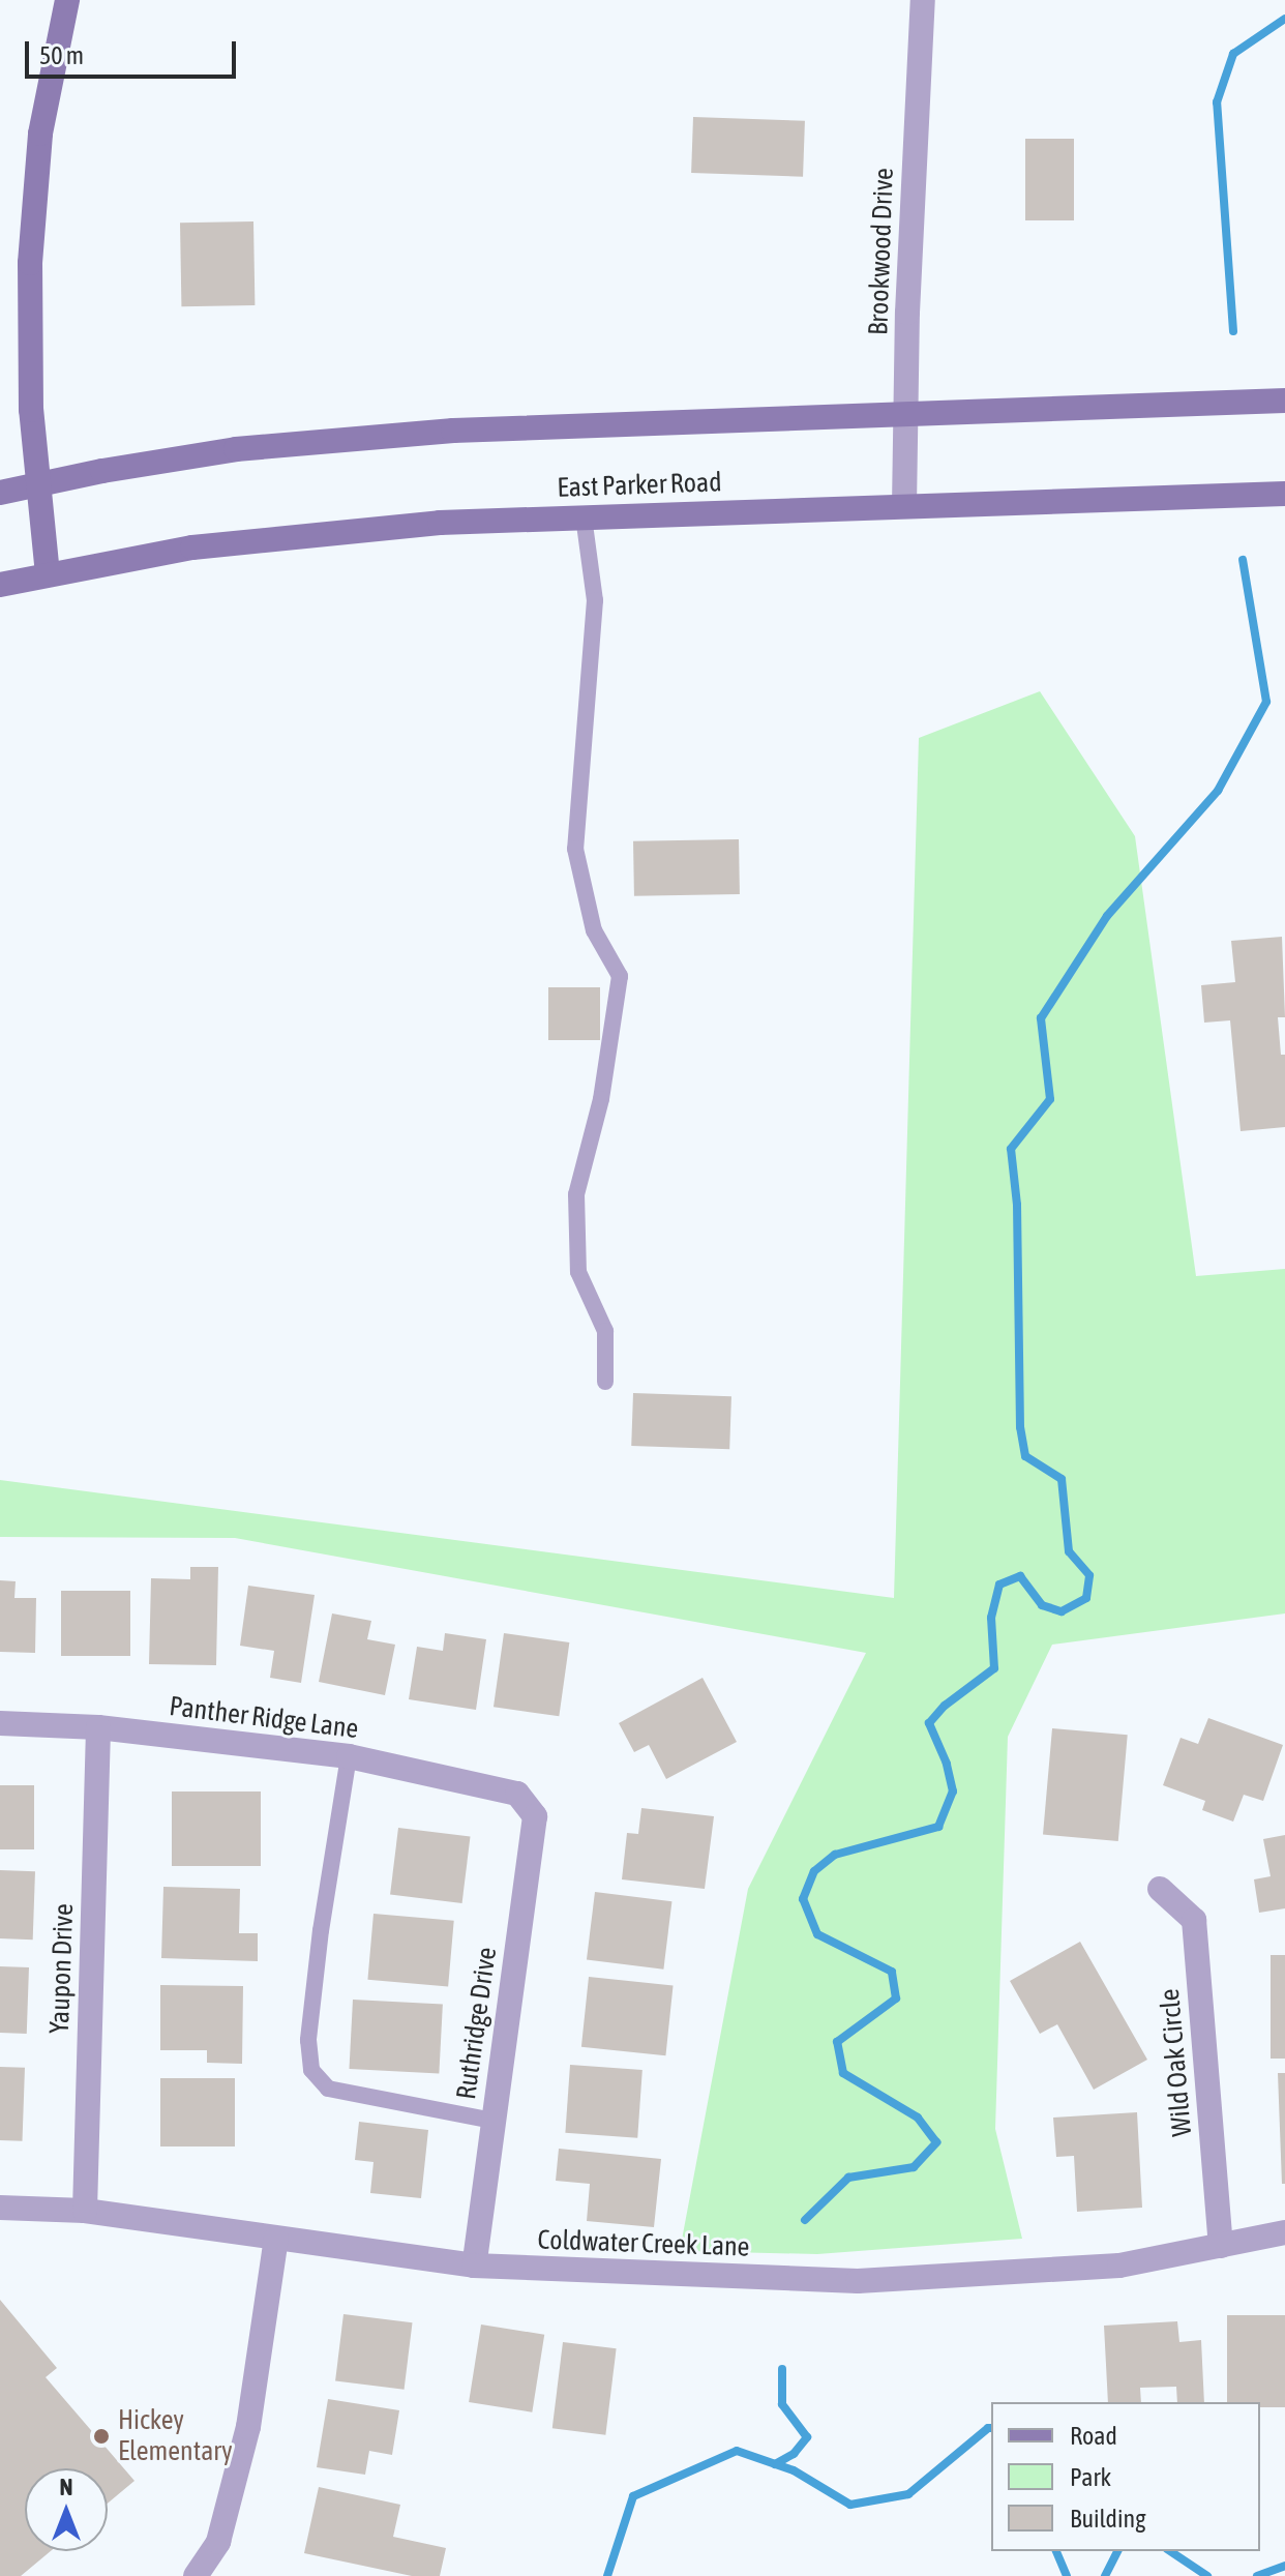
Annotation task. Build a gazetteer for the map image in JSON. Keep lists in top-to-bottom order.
{
  "streets": {
    "main road": ["East Parker Road"],
    "street": [
      "Brookwood Drive",
      "Panther Ridge Lane",
      "Yaupon Drive",
      "Ruthridge Drive",
      "Wild Oak Circle",
      "Coldwater Creek Lane"
    ]
  },
  "crossings": [
    ["Brookwood Drive", "East Parker Road"],
    ["Panther Ridge Lane", "Yaupon Drive"],
    ["Panther Ridge Lane", "Ruthridge Drive"],
    ["Yaupon Drive", "Coldwater Creek Lane"],
    ["Ruthridge Drive", "Coldwater Creek Lane"],
    ["Wild Oak Circle", "Coldwater Creek Lane"]
  ],
  "places": ["Hickey Elementary"],
  "legend": ["Road", "Park", "Building"],
  "scale_bar": "50 m",
  "north": "top"
}
